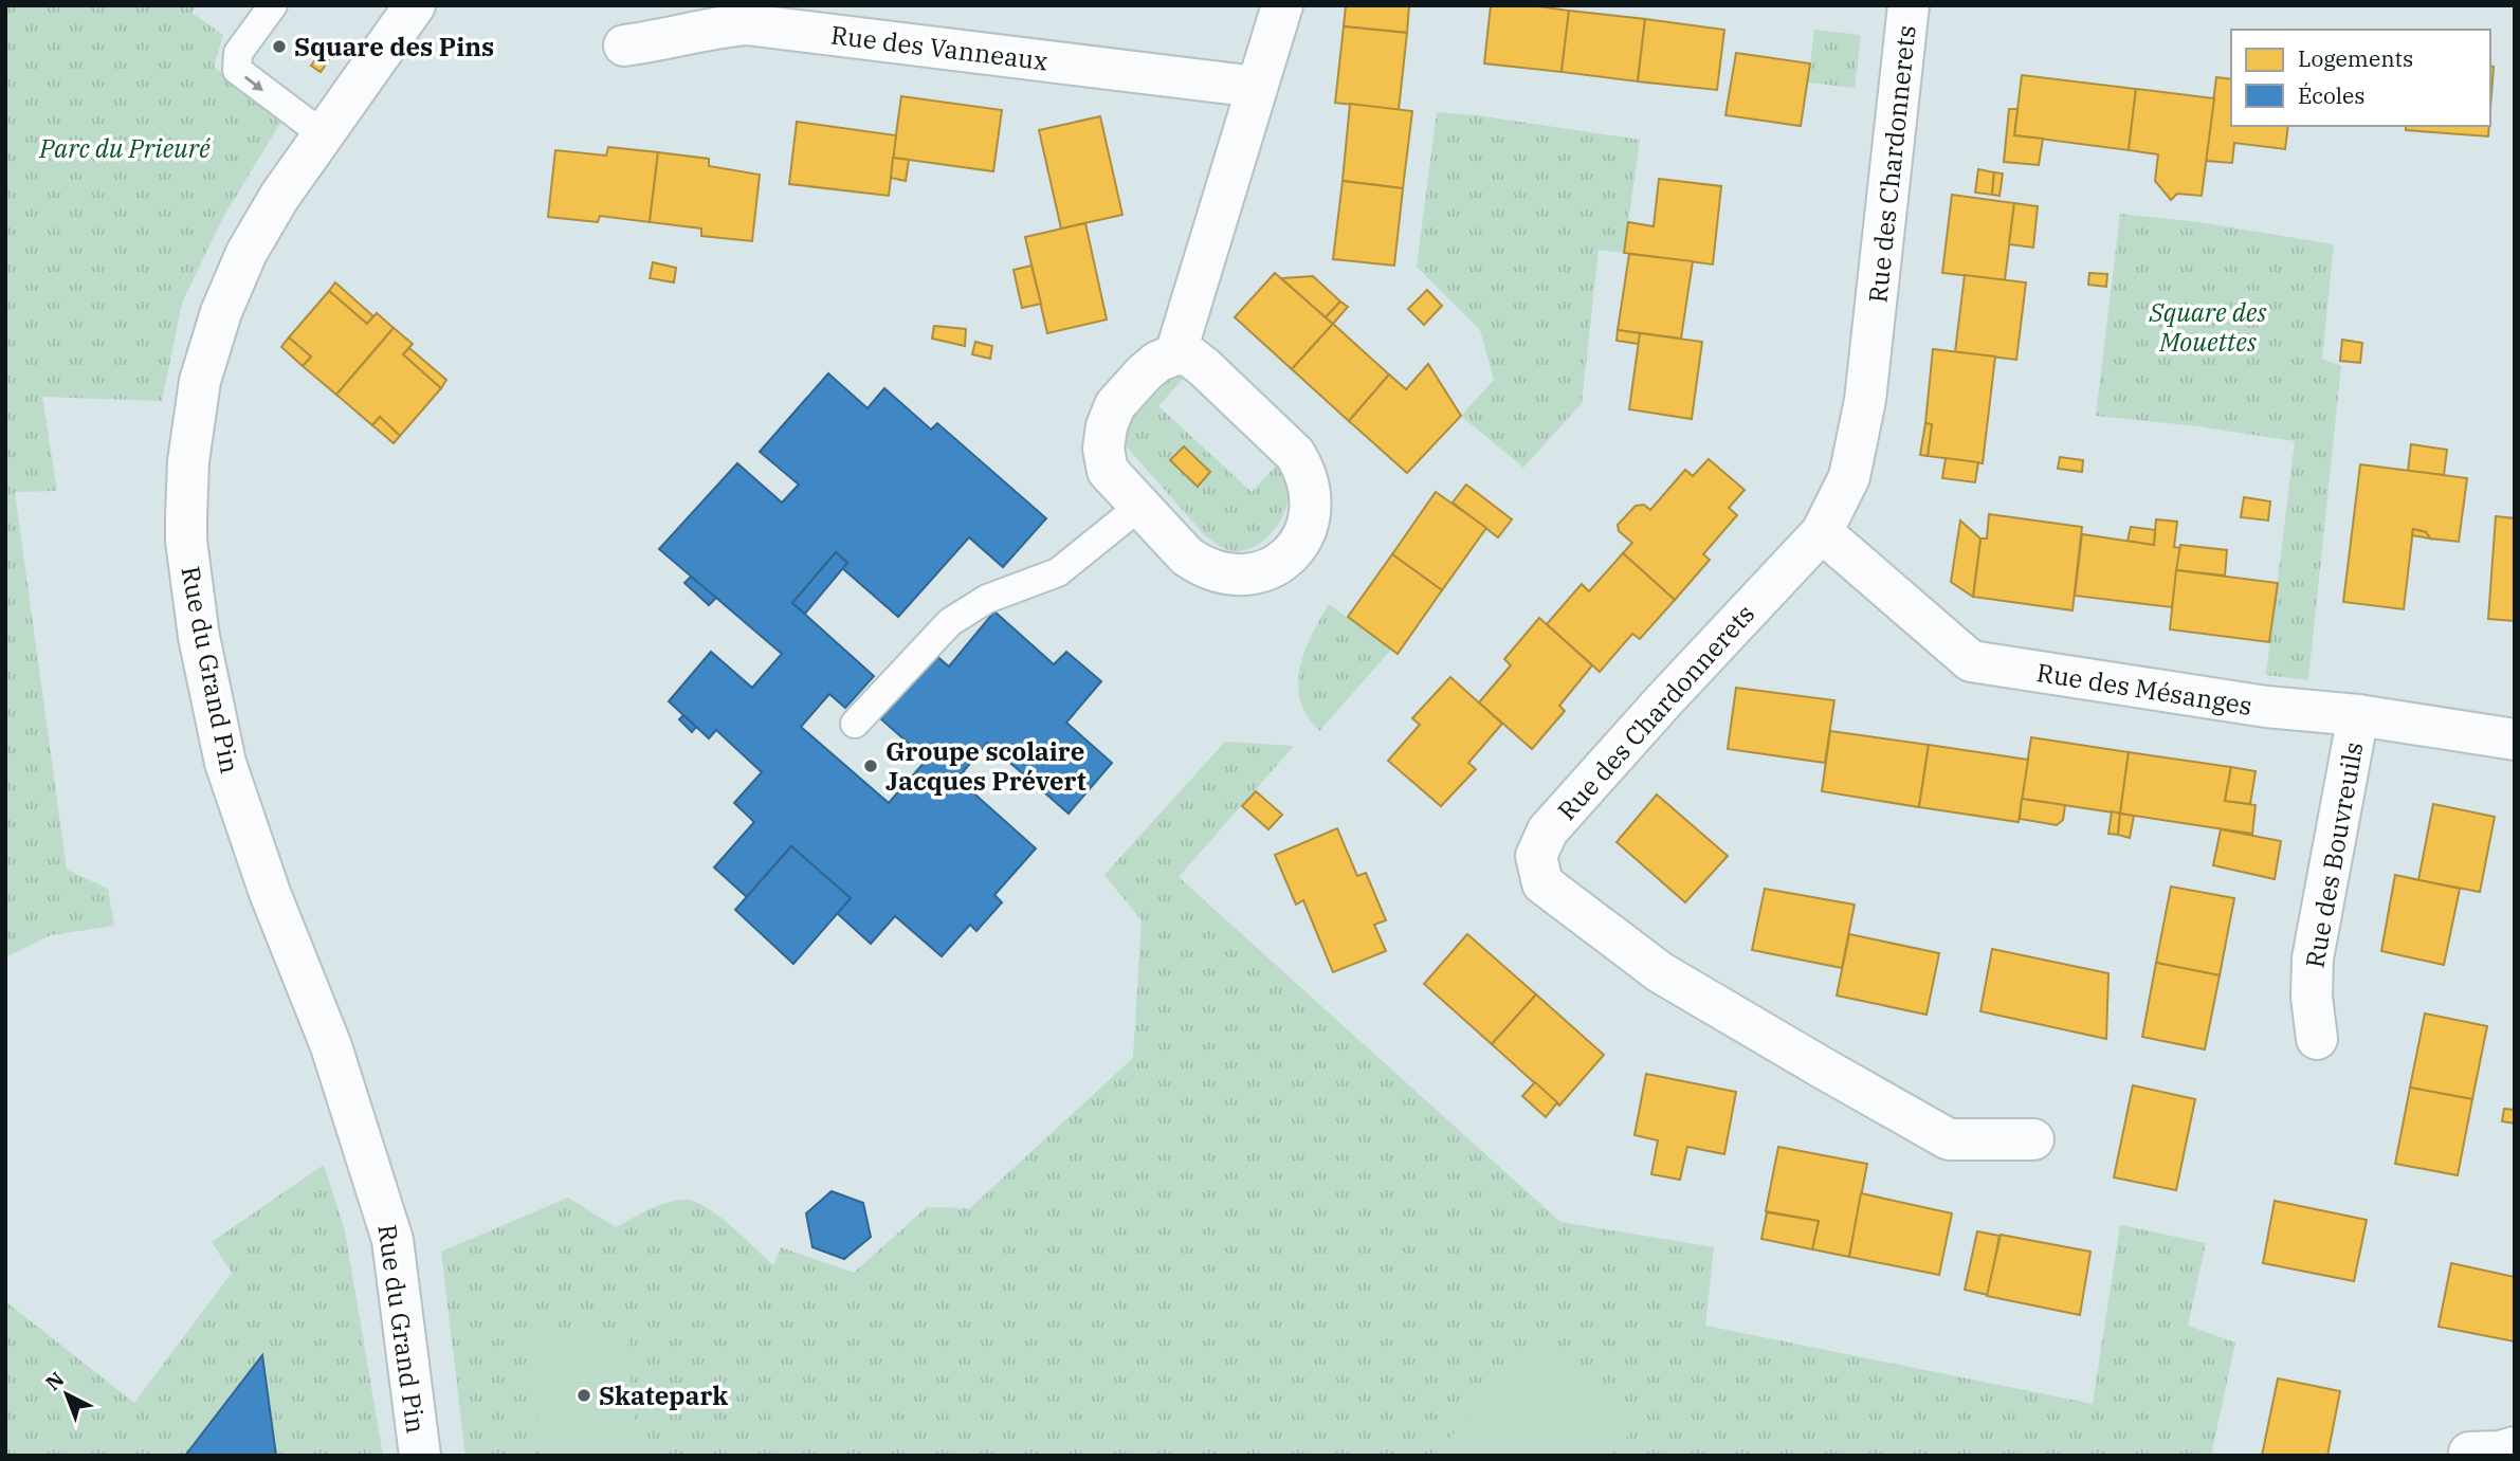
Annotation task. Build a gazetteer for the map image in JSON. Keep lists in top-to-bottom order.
{
  "streets": {
    "street": [
      "Rue des Vanneaux",
      "Rue des Chardonnerets",
      "Rue du Grand Pin",
      "Rue des Mésanges",
      "Rue des Bouvreuils"
    ]
  },
  "crossings": [
    ["Rue des Chardonnerets", "Rue des Mésanges"],
    ["Rue des Mésanges", "Rue des Bouvreuils"]
  ],
  "parks": ["Parc du Prieuré", "Square des Mouettes"],
  "places": ["Square des Pins", "Groupe scolaire Jacques Prévert", "Skatepark"],
  "legend": ["Logements", "Écoles"],
  "north": "top left"
}
